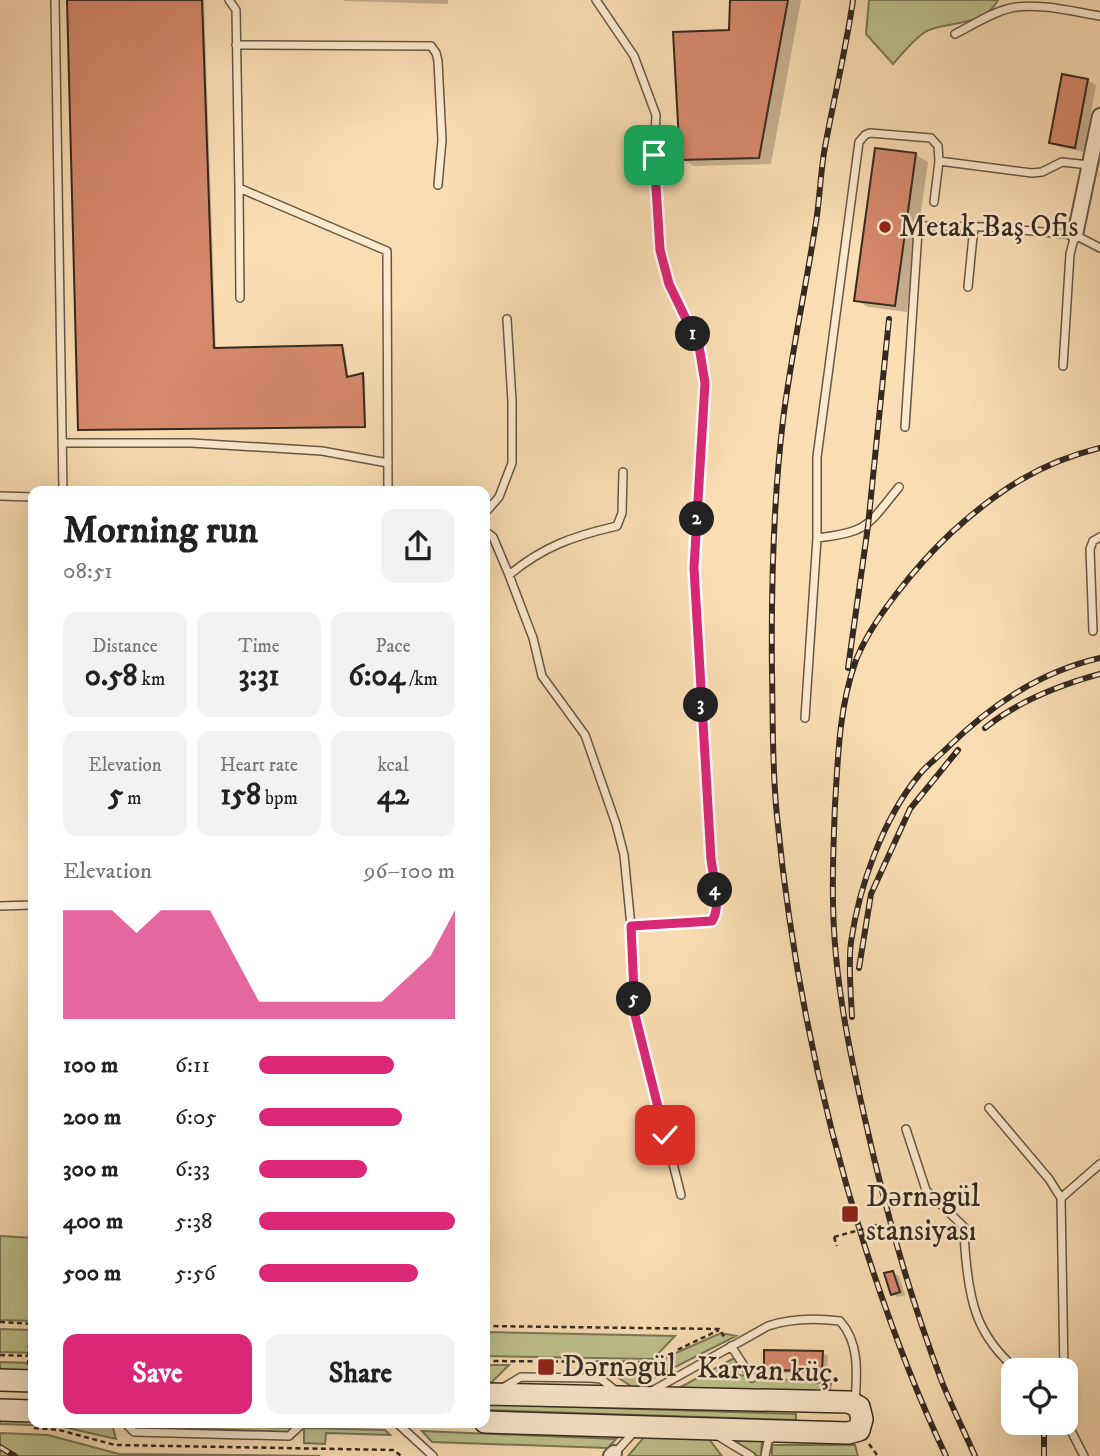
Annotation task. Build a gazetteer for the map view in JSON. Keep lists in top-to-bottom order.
{
  "streets": {
    "street": ["Karvan küç."]
  },
  "places": {
    "other": ["Metak Baş Ofis"],
    "transit": ["Dərnəgül stansiyası", "Dərnəgül"]
  },
  "page": {
    "pins": [
      "1",
      "2",
      "3",
      "4",
      "5"
    ],
    "heading": ["Morning run", "08:51"],
    "stats": [
      ["Distance", "0.58 km"],
      ["Time", "3:31"],
      ["Pace", "6:04 /km"],
      ["Elevation", "5 m"],
      ["Heart rate", "158 bpm"],
      ["kcal", "42"]
    ],
    "chart": ["Elevation", "96–100 m"],
    "list": [
      {
        "name": "100 m",
        "note": "6:11"
      },
      {
        "name": "200 m",
        "note": "6:05"
      },
      {
        "name": "300 m",
        "note": "6:33"
      },
      {
        "name": "400 m",
        "note": "5:38"
      },
      {
        "name": "500 m",
        "note": "5:56"
      }
    ],
    "buttons": ["Save", "Share"]
  }
}
